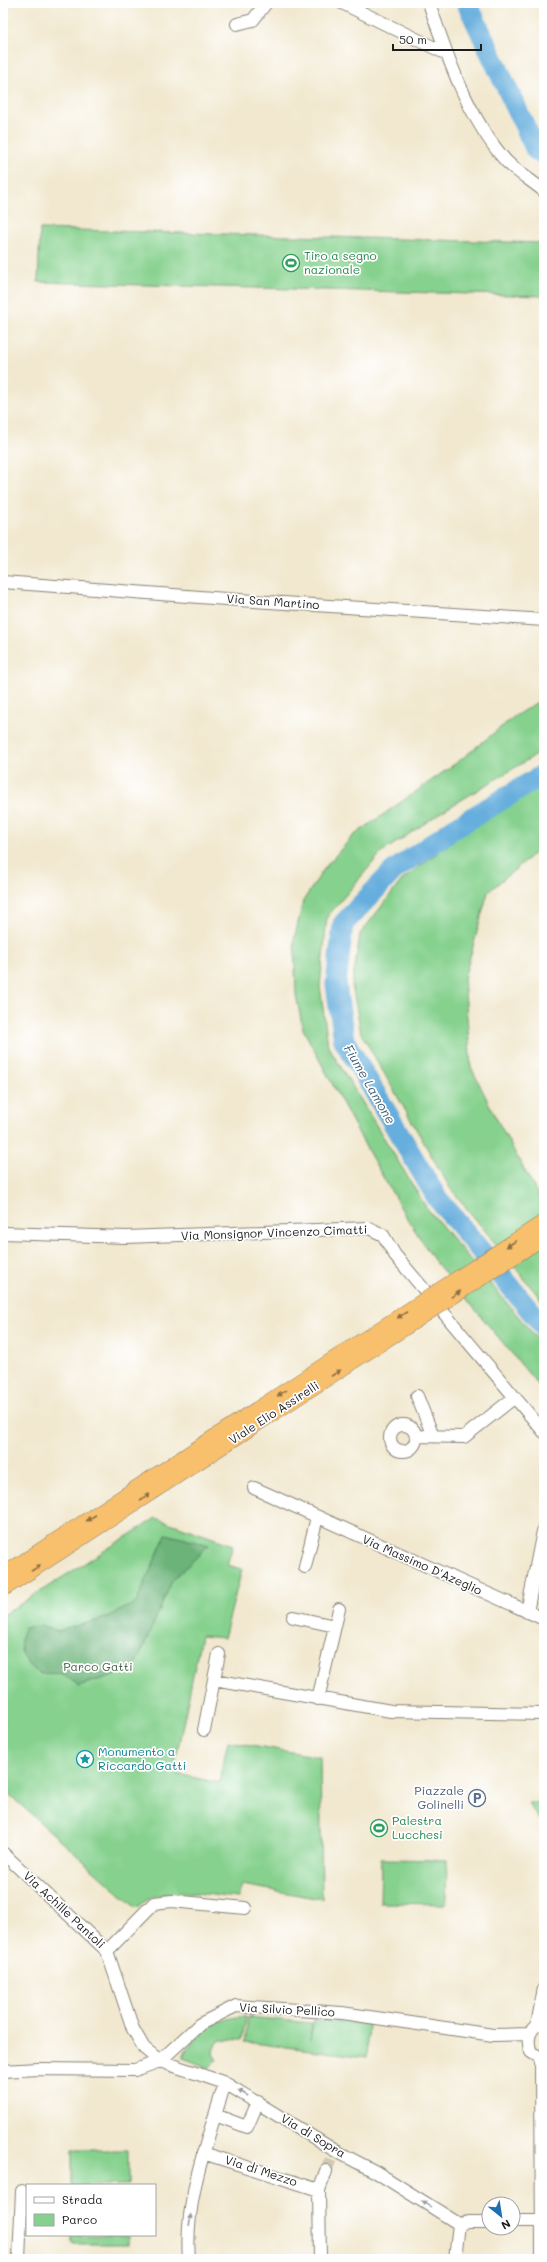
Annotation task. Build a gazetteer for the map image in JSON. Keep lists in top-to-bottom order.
{
  "streets": {
    "main road": ["Viale Elio Assirelli"],
    "street": [
      "Via San Martino",
      "Via Monsignor Vincenzo Cimatti",
      "Via Massimo D'Azeglio",
      "Via Achille Pantoli",
      "Via Silvio Pellico",
      "Via di Sopra",
      "Via di Mezzo"
    ]
  },
  "crossings": [
    ["Via Achille Pantoli", "Via Silvio Pellico"],
    ["Via Achille Pantoli", "Via di Sopra"],
    ["Via Silvio Pellico", "Via di Sopra"]
  ],
  "one_way": ["Via di Sopra"],
  "water": ["Fiume Lamone"],
  "parks": ["Parco Gatti"],
  "places": {
    "sports": ["Tiro a segno nazionale", "Palestra Lucchesi"],
    "place": ["Monumento a Riccardo Gatti"],
    "parking": ["Piazzale Golinelli"]
  },
  "legend": ["Strada", "Parco"],
  "scale_bar": "50 m",
  "north": "bottom right"
}
